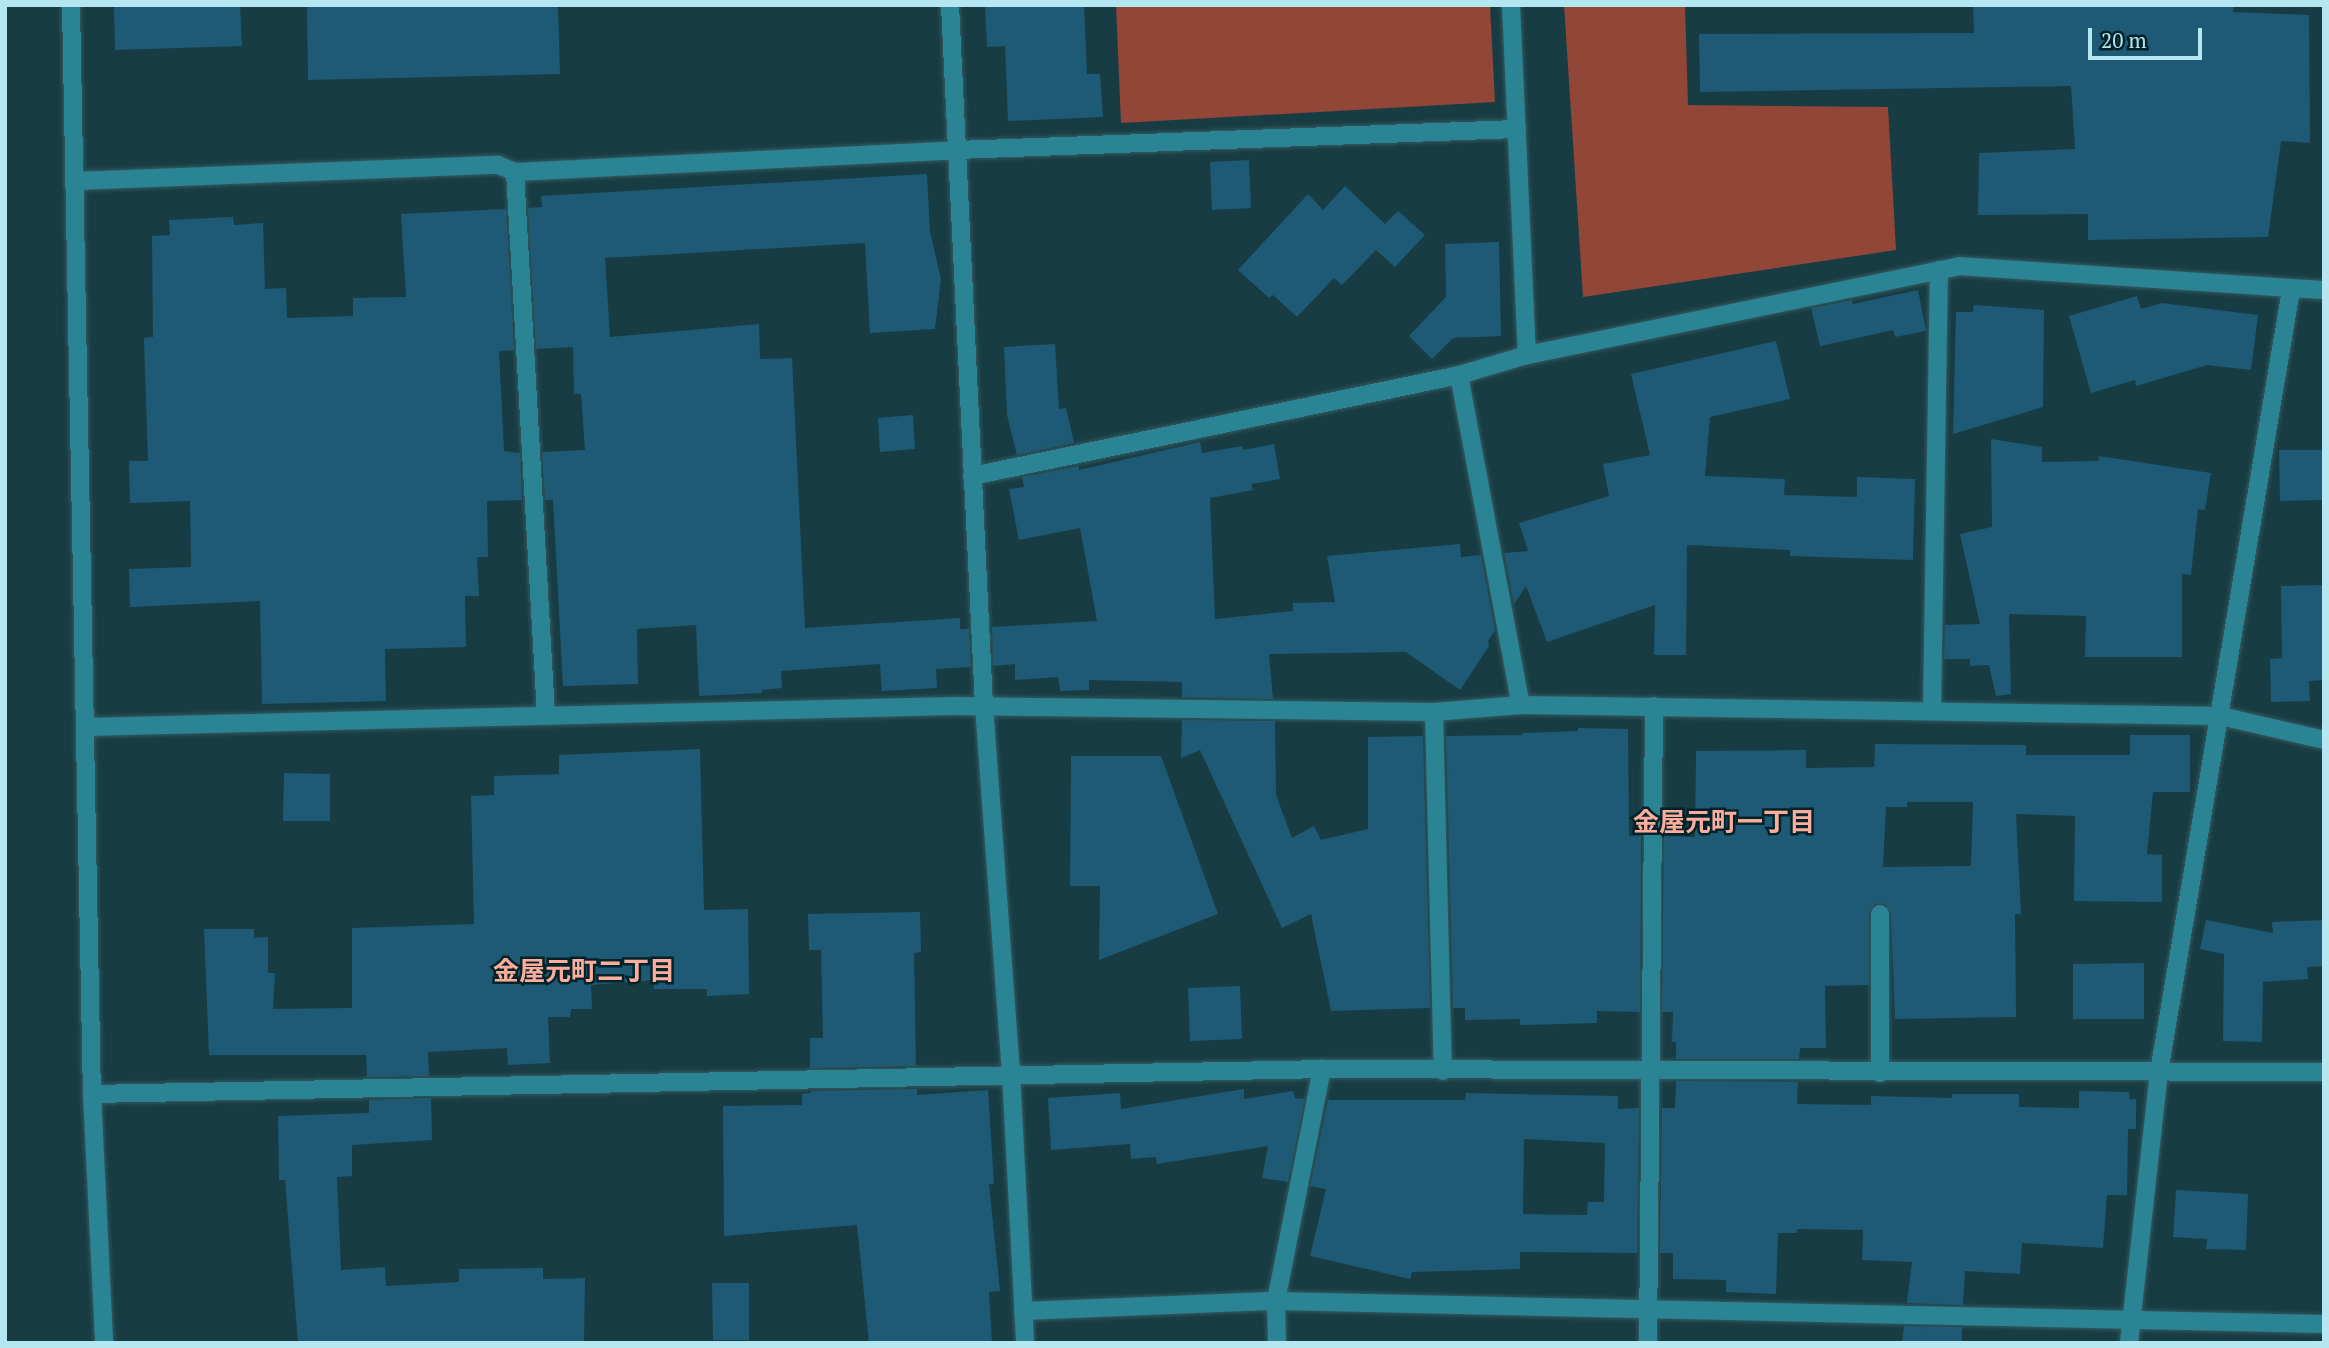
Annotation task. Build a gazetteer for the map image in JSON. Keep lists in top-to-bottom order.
{
  "districts": ["金屋元町一丁目", "金屋元町二丁目"],
  "scale_bar": "20 m"
}
